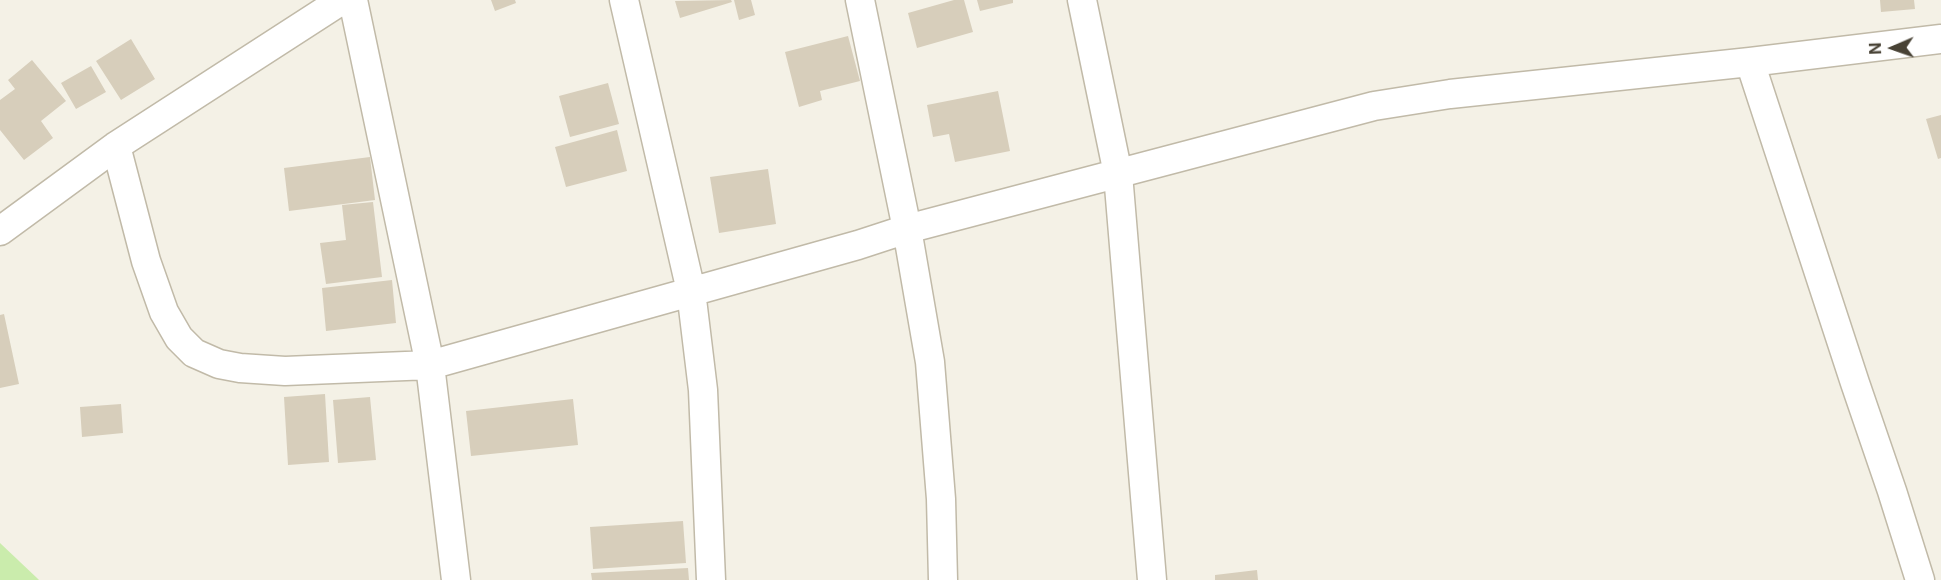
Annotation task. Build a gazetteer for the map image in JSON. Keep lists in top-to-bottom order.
{
  "north": "left"
}
